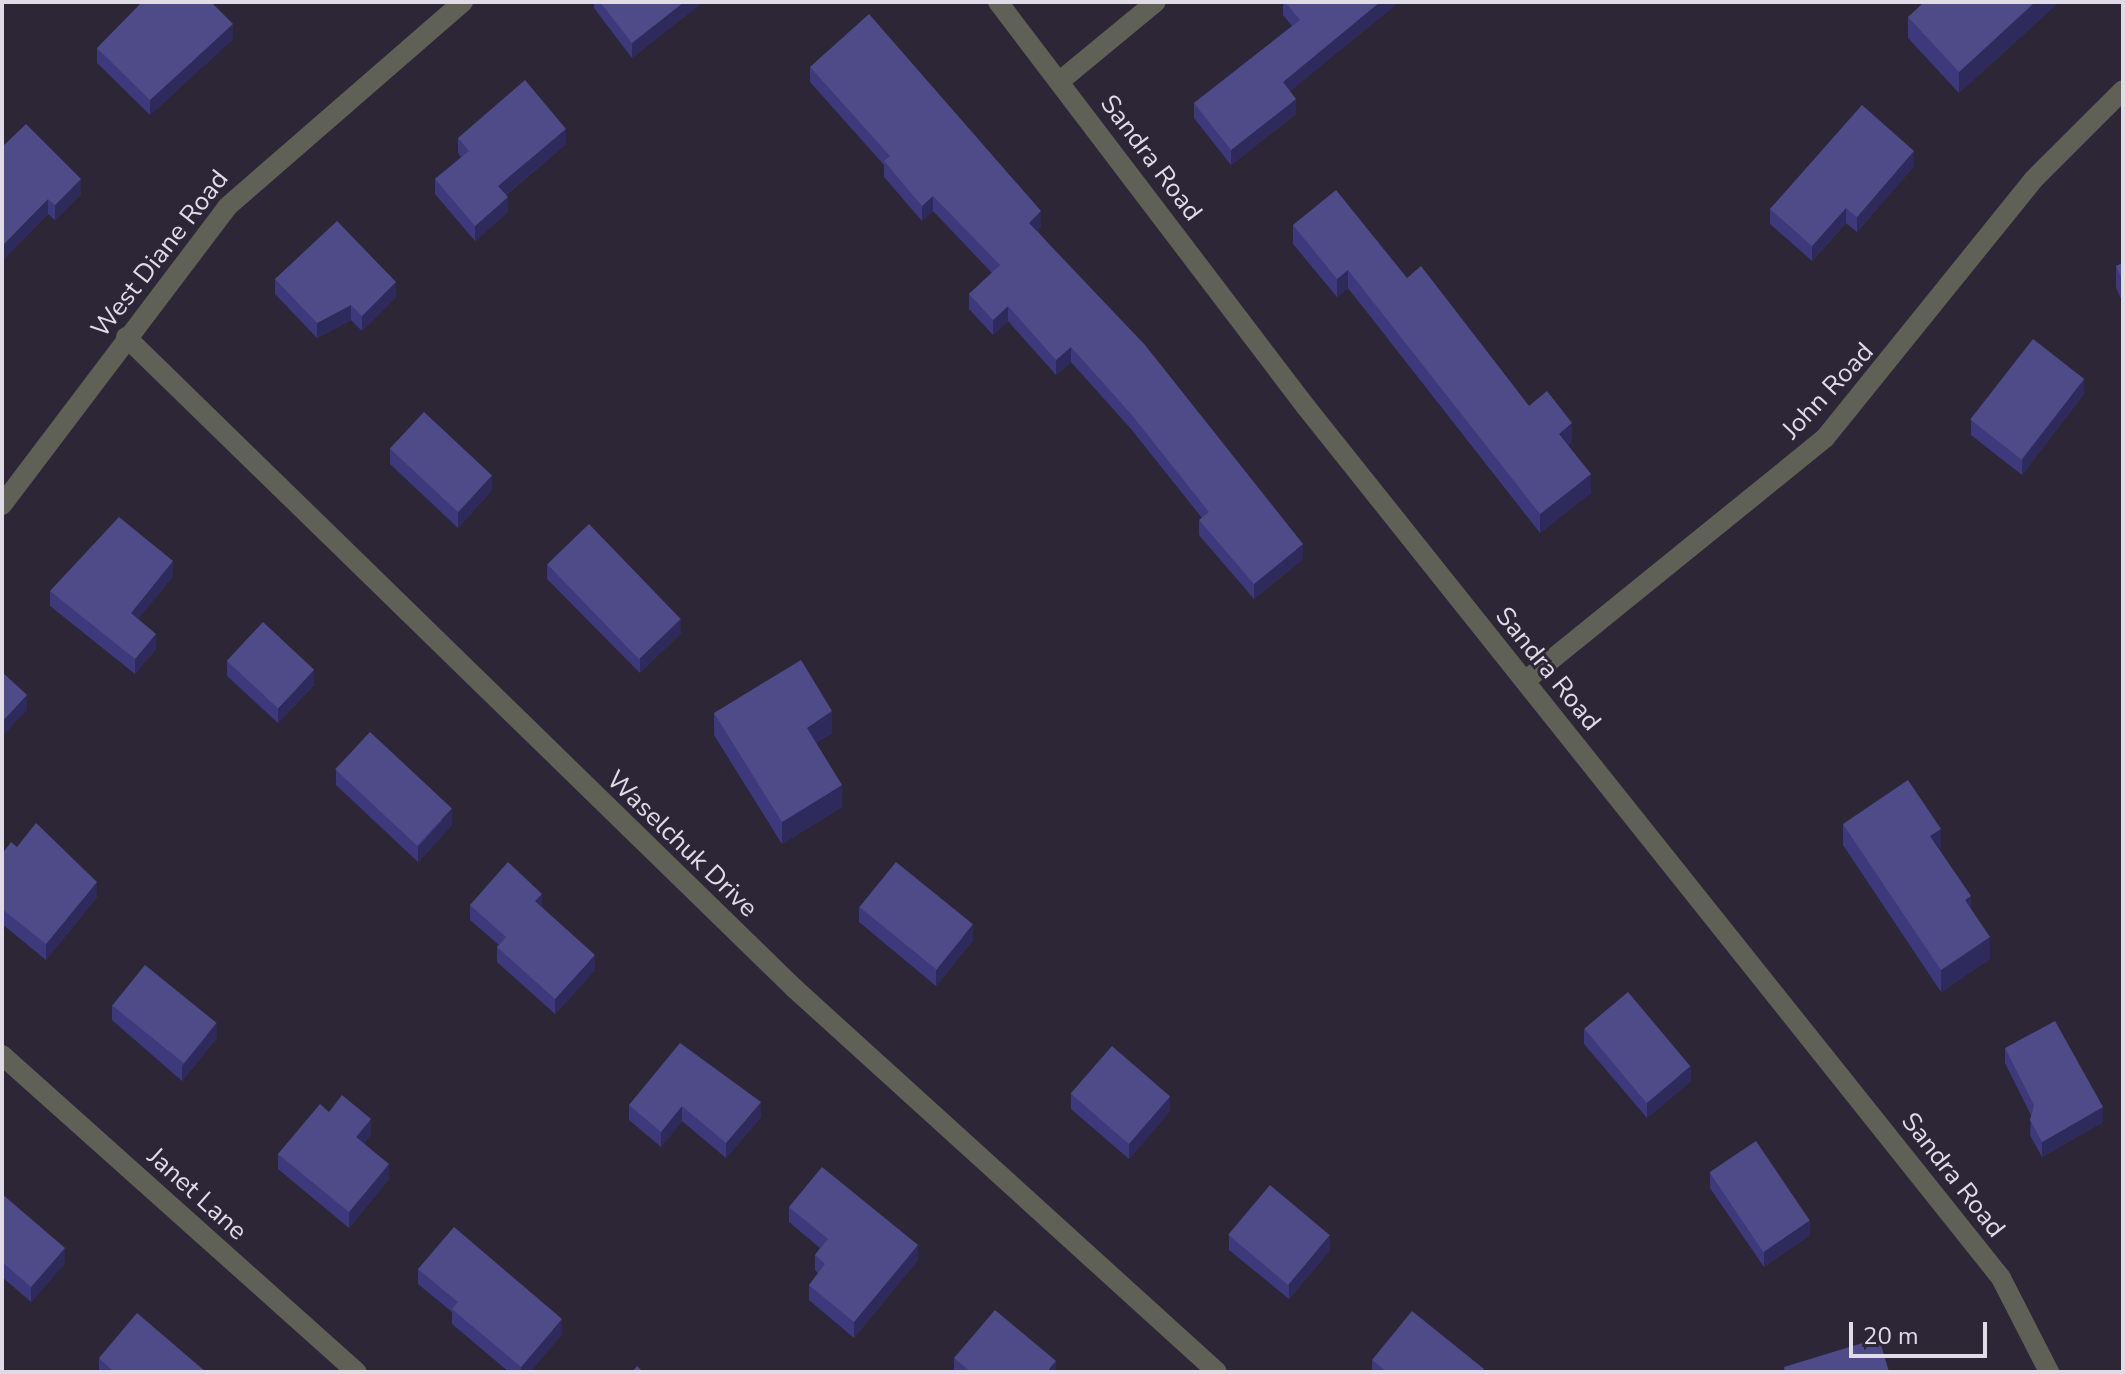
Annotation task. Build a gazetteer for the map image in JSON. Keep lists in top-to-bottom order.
{
  "streets": {
    "street": [
      "Sandra Road",
      "West Diane Road",
      "John Road",
      "Waselchuk Drive",
      "Janet Lane"
    ]
  },
  "crossings": [
    ["Sandra Road", "John Road"],
    ["West Diane Road", "Waselchuk Drive"]
  ],
  "scale_bar": "20 m"
}
